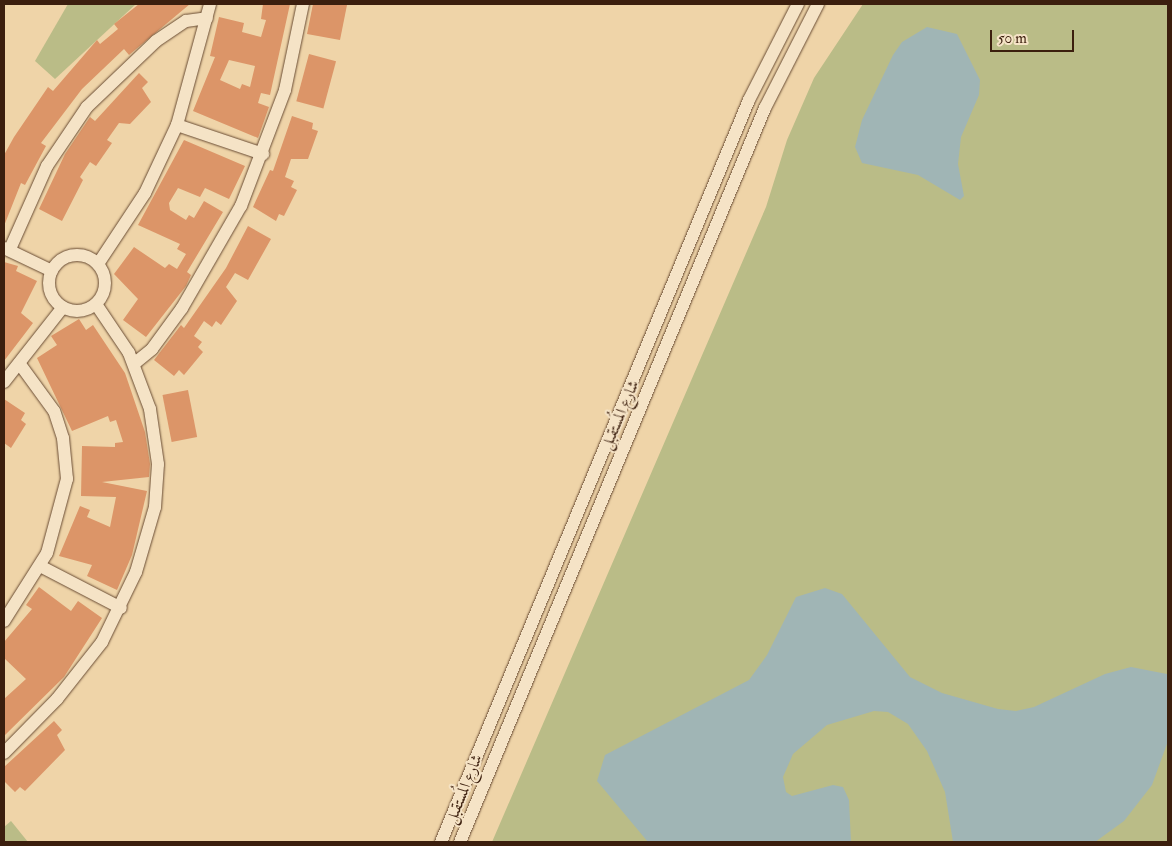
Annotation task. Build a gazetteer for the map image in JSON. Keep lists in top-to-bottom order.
{
  "streets": {
    "street": ["شارع المُستقبل"]
  },
  "scale_bar": "50 m"
}
